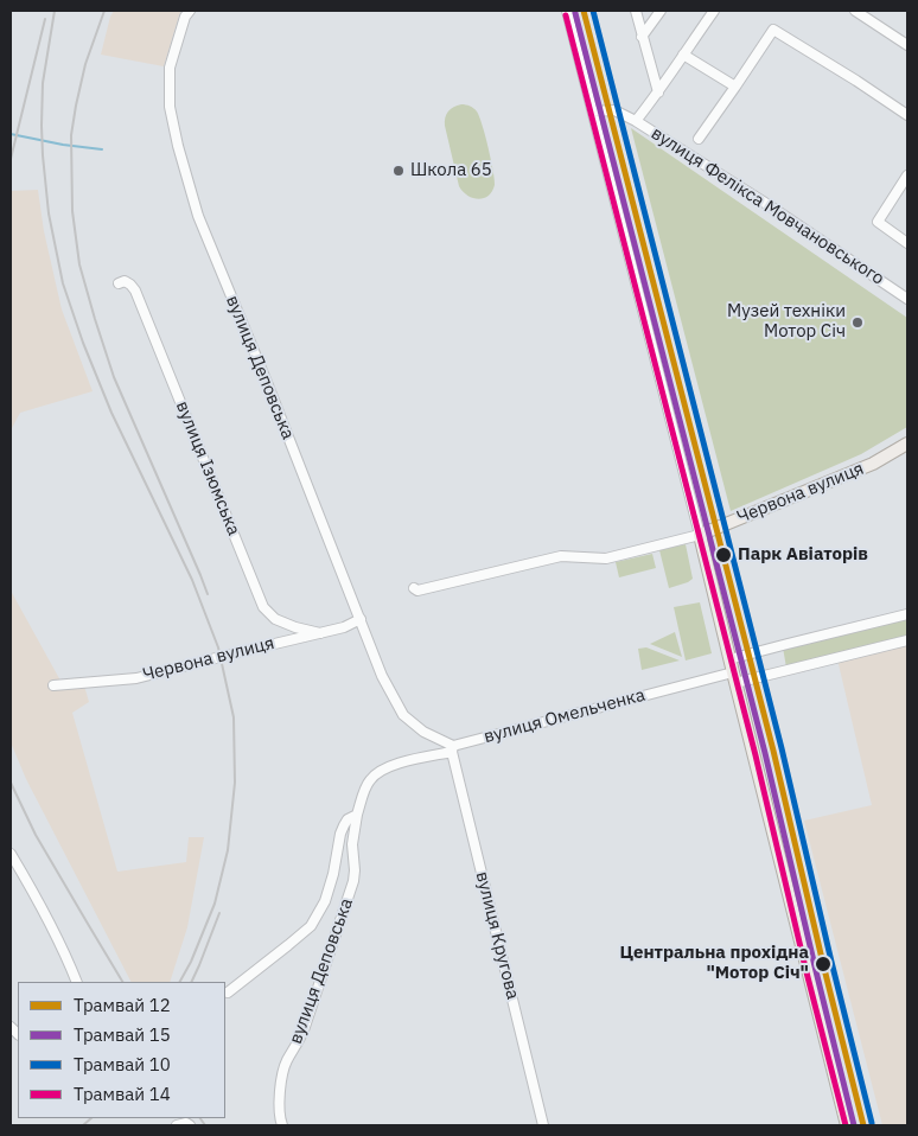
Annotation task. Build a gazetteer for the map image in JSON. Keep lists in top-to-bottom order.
{
  "streets": {
    "main road": ["Червона вулиця"],
    "street": [
      "вулиця Фелікса Мовчановського",
      "вулиця Деповська",
      "вулиця Ізюмська",
      "вулиця Омельченка",
      "вулиця Кругова"
    ]
  },
  "crossings": [
    ["вулиця Деповська", "Червона вулиця"],
    ["вулиця Деповська", "вулиця Омельченка"],
    ["вулиця Деповська", "вулиця Кругова"],
    ["вулиця Ізюмська", "Червона вулиця"],
    ["вулиця Омельченка", "вулиця Кругова"]
  ],
  "places": [
    "Школа 65",
    "Музей техніки Мотор Січ",
    "Парк Авіаторів",
    "Центральна прохідна \"Мотор Січ\""
  ],
  "lines": [
    "tram line 12",
    "tram line 10",
    "tram line 15",
    "tram line 14"
  ],
  "legend": [
    "Трамвай 12",
    "Трамвай 15",
    "Трамвай 10",
    "Трамвай 14"
  ]
}
